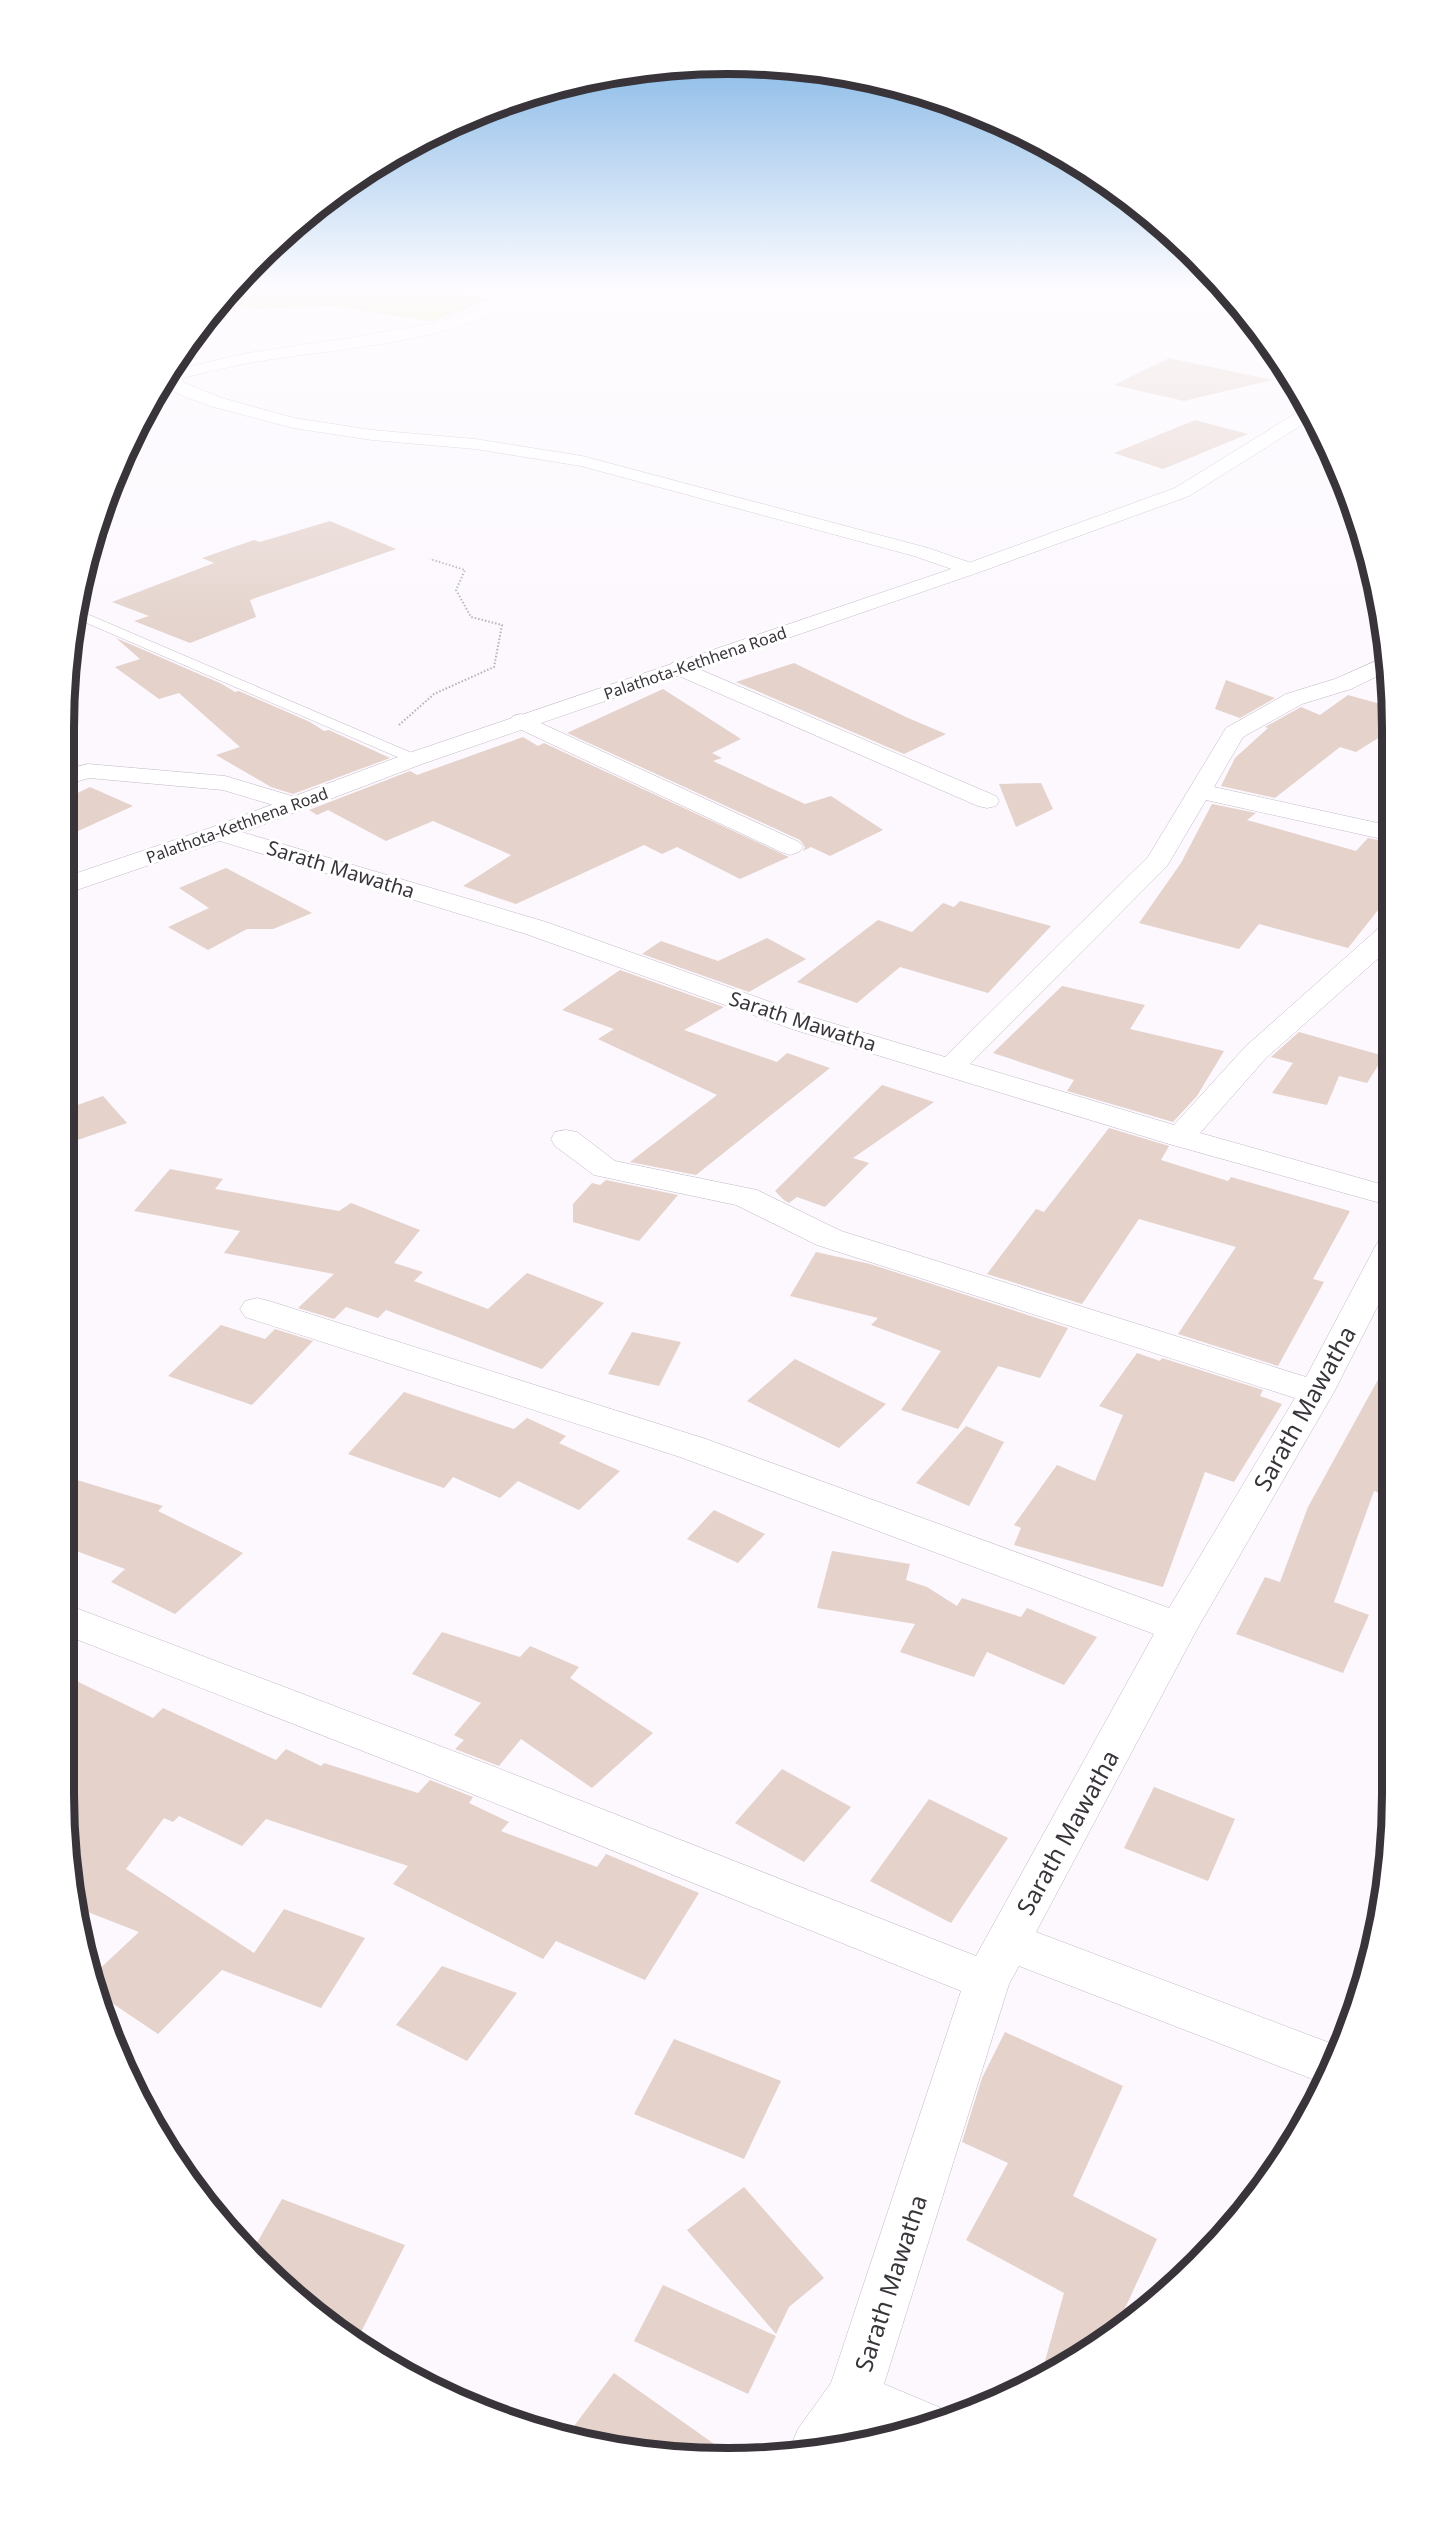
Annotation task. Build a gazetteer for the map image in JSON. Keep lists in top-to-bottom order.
{
  "streets": {
    "street": ["Palathota-Kethhena Road", "Sarath Mawatha"]
  },
  "crossings": [
    ["Palathota-Kethhena Road", "Sarath Mawatha"]
  ]
}
